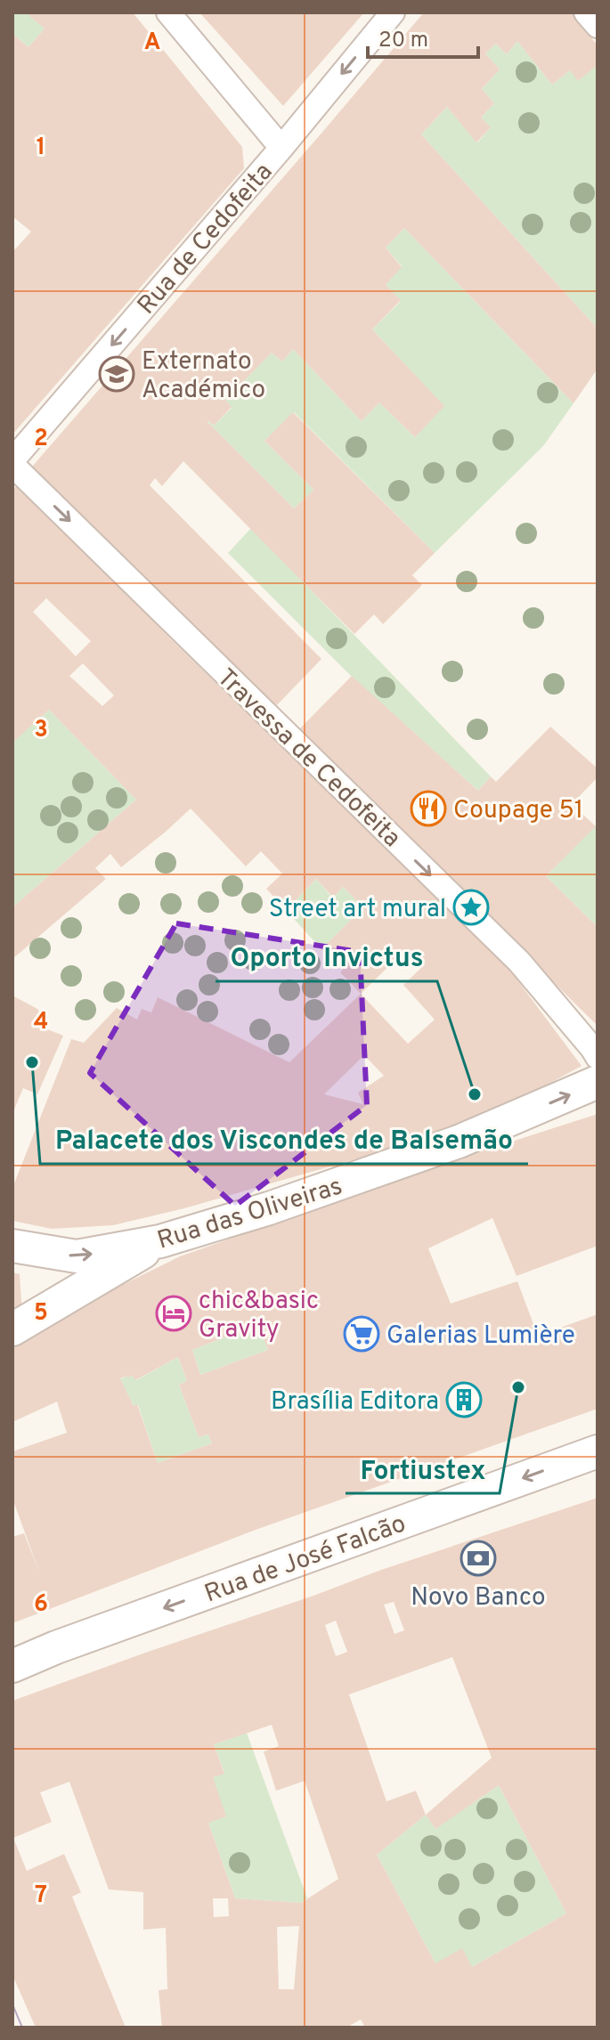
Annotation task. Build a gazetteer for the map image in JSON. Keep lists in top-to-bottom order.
{
  "streets": {
    "street": [
      "Rua de Cedofeita",
      "Travessa de Cedofeita",
      "Rua das Oliveiras",
      "Rua de José Falcão"
    ]
  },
  "crossings": [
    ["Rua de Cedofeita", "Travessa de Cedofeita"]
  ],
  "one_way": [
    "Rua de Cedofeita",
    "Travessa de Cedofeita",
    "Rua das Oliveiras",
    "Rua de José Falcão"
  ],
  "places": {
    "school or university": ["Externato Académico"],
    "restaurant": ["Coupage 51"],
    "place": ["Street art mural"],
    "other": ["Palacete dos Viscondes de Balsemão", "Oporto Invictus", "Fortiustex"],
    "hotel": ["chic&basic Gravity"],
    "supermarket": ["Galerias Lumière"],
    "building": ["Brasília Editora"],
    "bank": ["Novo Banco"]
  },
  "scale_bar": "20 m",
  "grid": {
    "columns": ["A"],
    "rows": [
      "1",
      "2",
      "3",
      "4",
      "5",
      "6",
      "7"
    ]
  }
}
